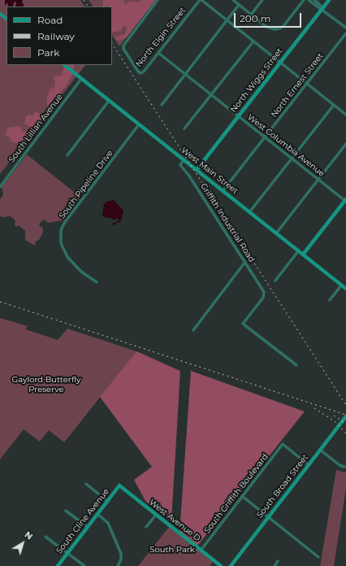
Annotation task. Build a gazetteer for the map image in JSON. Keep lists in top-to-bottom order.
{
  "streets": {
    "street": [
      "North Elgin Street",
      "North Wiggs Street",
      "North Ernest Street",
      "South Lillian Avenue",
      "West Columbia Avenue",
      "West Main Street",
      "South Pipeline Drive",
      "Griffith Industrial Road",
      "South Broad Street",
      "South Griffith Boulevard",
      "West Avenue D",
      "South Cline Avenue"
    ]
  },
  "crossings": [
    ["North Elgin Street", "West Columbia Avenue"],
    ["North Wiggs Street", "West Columbia Avenue"],
    ["North Wiggs Street", "West Main Street"],
    ["North Ernest Street", "West Columbia Avenue"],
    ["North Ernest Street", "West Main Street"],
    ["South Lillian Avenue", "West Main Street"],
    ["West Main Street", "South Pipeline Drive"],
    ["West Main Street", "Griffith Industrial Road"],
    ["South Broad Street", "South Griffith Boulevard"],
    ["South Griffith Boulevard", "West Avenue D"],
    ["West Avenue D", "South Cline Avenue"]
  ],
  "parks": ["Gaylord Butterfly Preserve", "South Park"],
  "legend": ["Road", "Railway", "Park"],
  "scale_bar": "200 m",
  "north": "top right"
}
